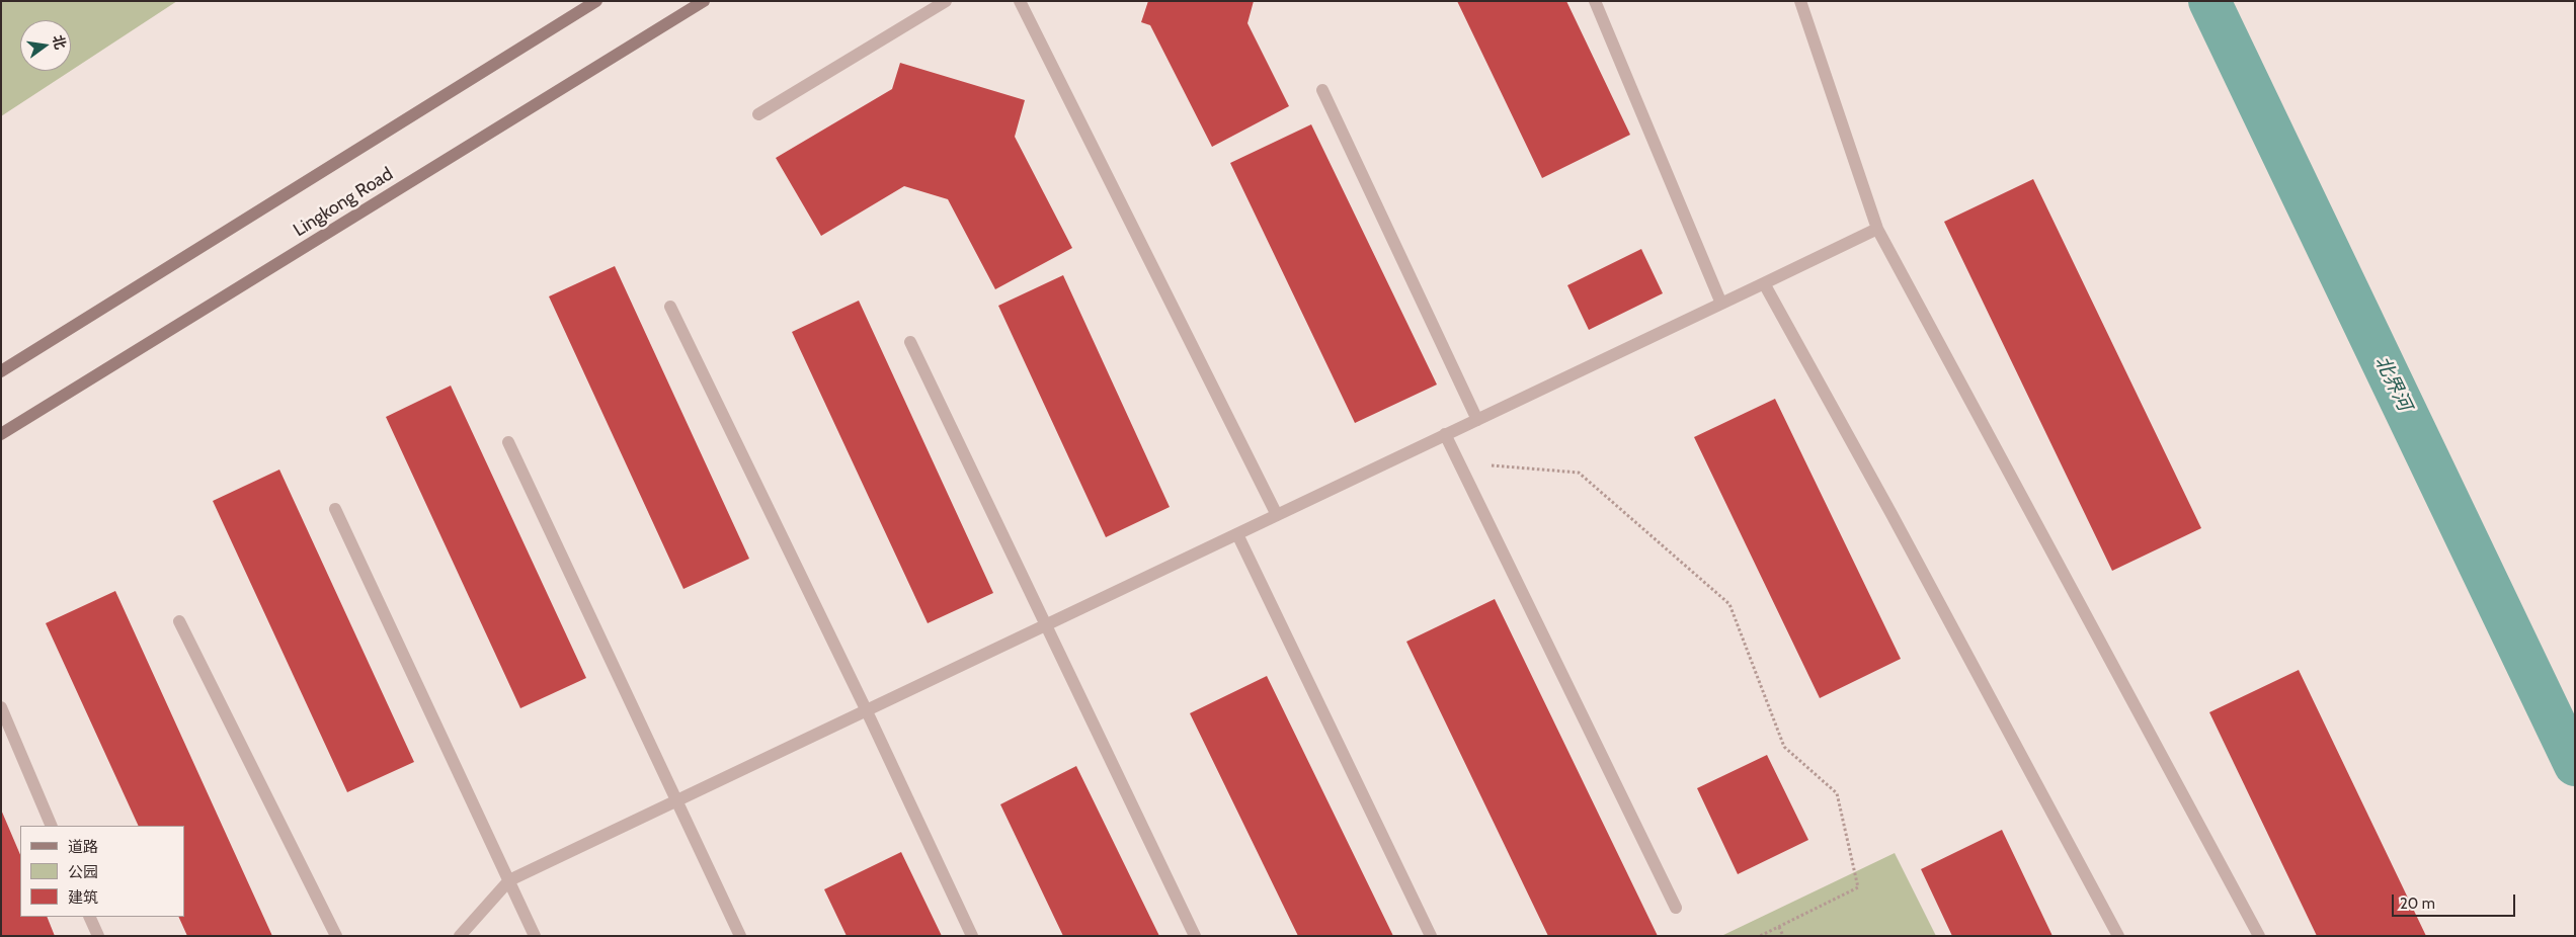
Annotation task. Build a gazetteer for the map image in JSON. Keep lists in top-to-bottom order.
{
  "streets": {
    "street": ["Lingkong Road"]
  },
  "water": ["北界河"],
  "legend": ["道路", "公园", "建筑"],
  "scale_bar": "20 m",
  "north": "right"
}
